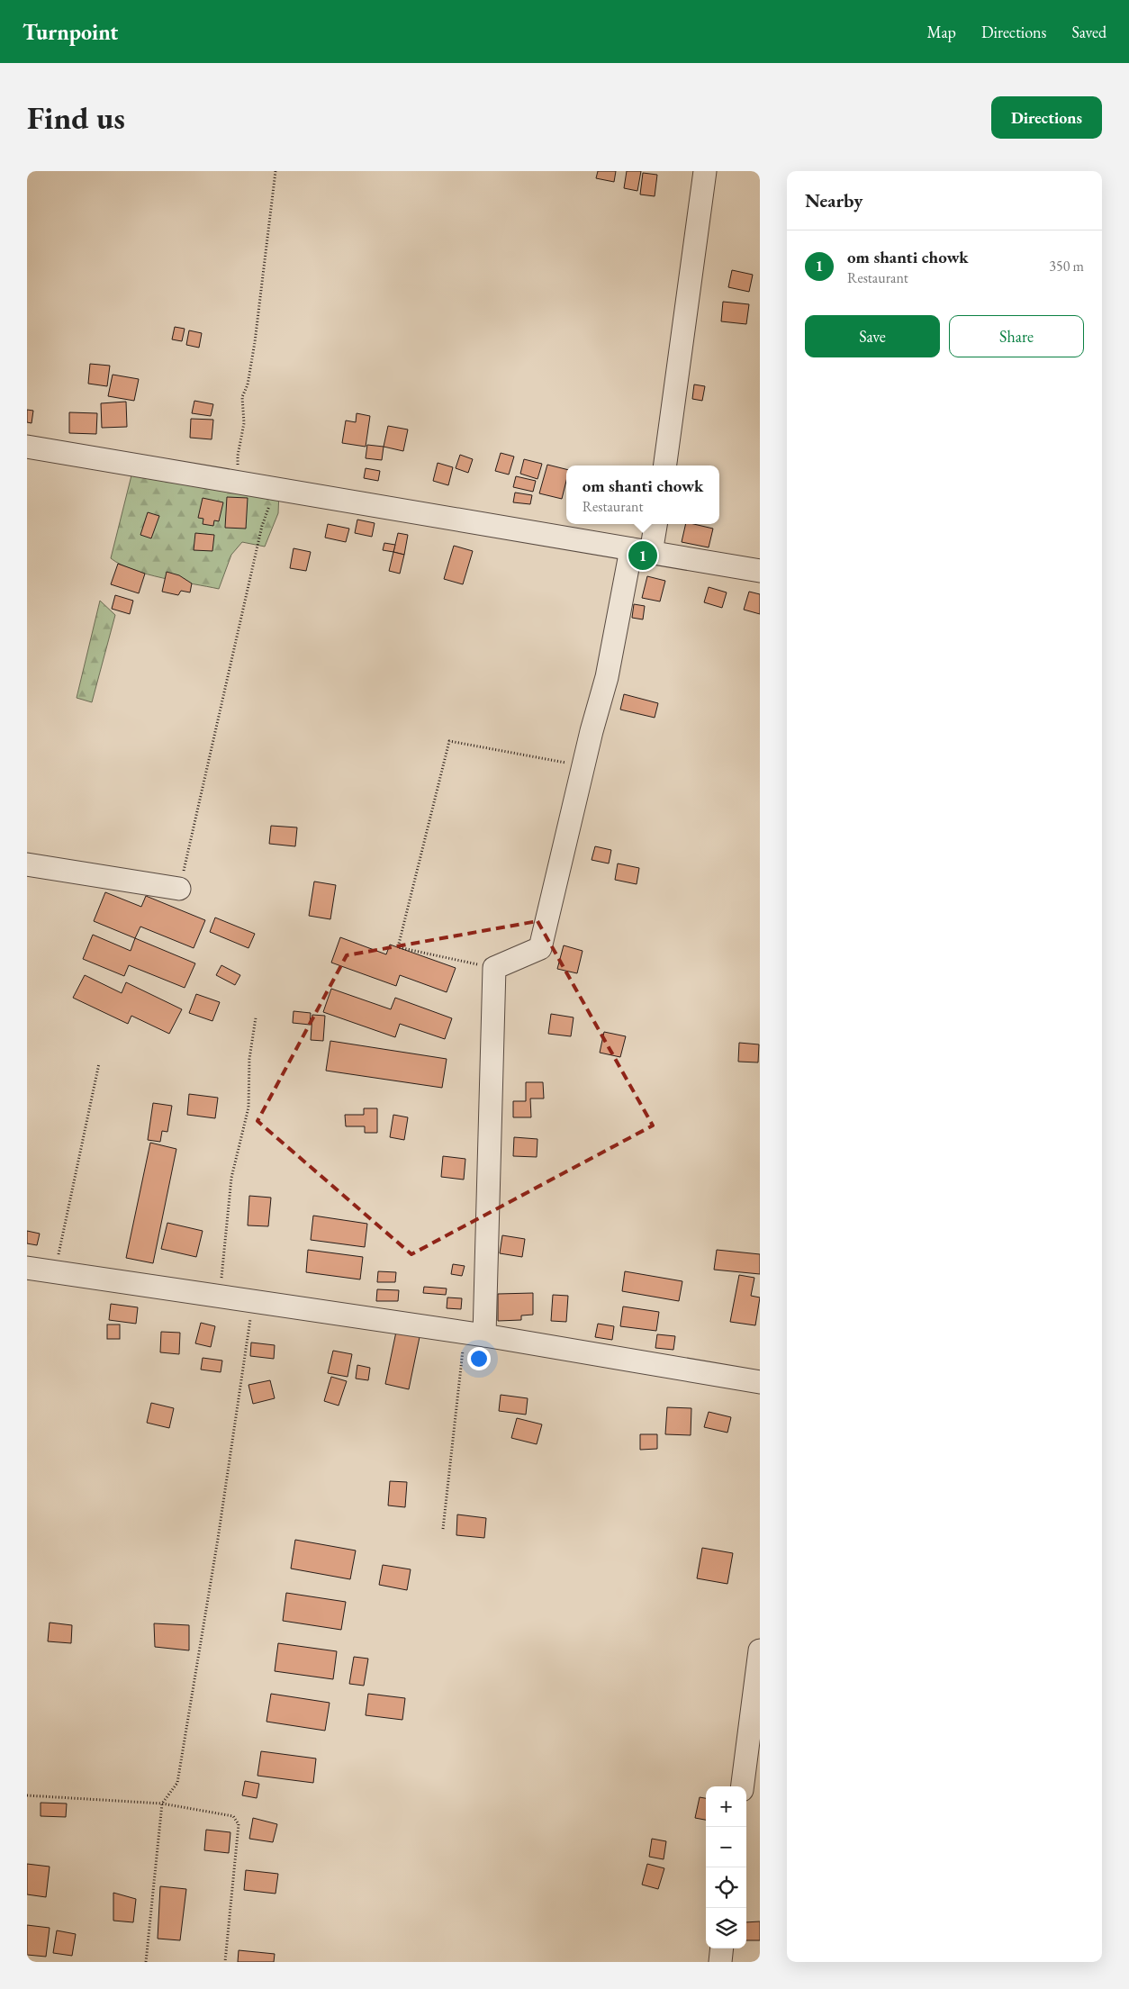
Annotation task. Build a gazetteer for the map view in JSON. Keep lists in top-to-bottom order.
{
  "page": {
    "header": "Turnpoint",
    "nav": ["Map", "Directions", "Saved"],
    "buttons": [
      "Directions",
      ["Save", "Share"]
    ],
    "title": "Find us",
    "heading": "Nearby",
    "list": [
      {
        "mark": "1",
        "name": "om shanti chowk",
        "note": "Restaurant",
        "value": "350 m"
      }
    ],
    "popup": ["om shanti chowk", "Restaurant"],
    "pins": "1",
    "map_buttons": ["+", "−"]
  }
}
